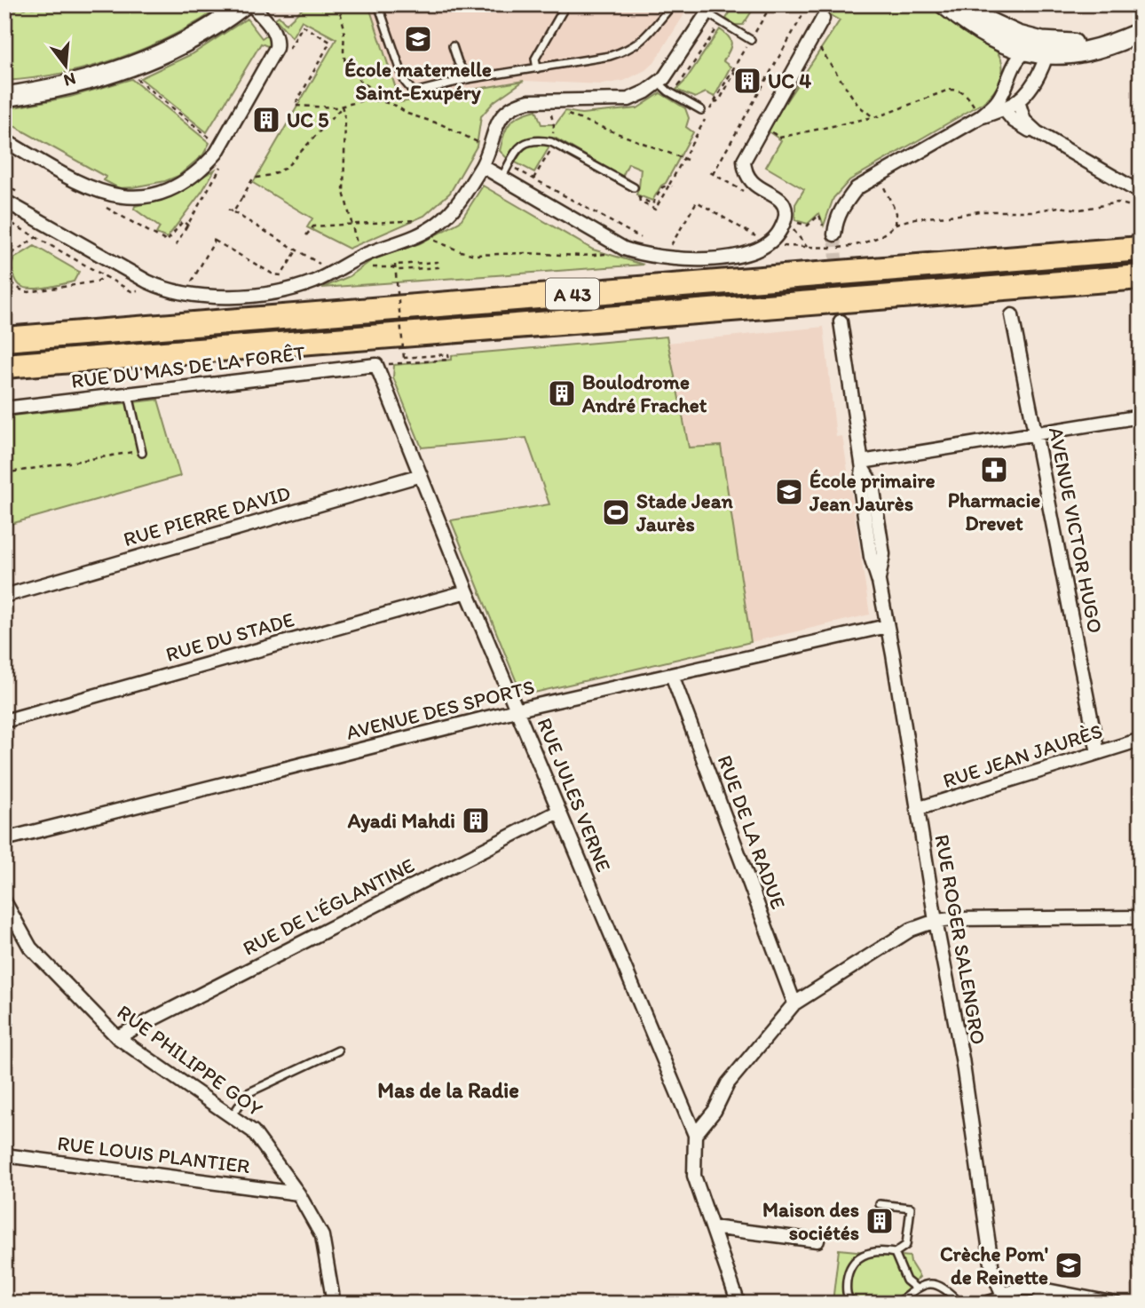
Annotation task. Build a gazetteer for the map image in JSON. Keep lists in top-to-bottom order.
{
  "streets": {
    "highway": ["A 43"],
    "street": [
      "RUE DU MAS DE LA FORÊT",
      "RUE PIERRE DAVID",
      "AVENUE VICTOR HUGO",
      "RUE DU STADE",
      "AVENUE DES SPORTS",
      "RUE JEAN JAURÈS",
      "RUE JULES VERNE",
      "RUE DE LA RADUE",
      "RUE DE L'ÉGLANTINE",
      "RUE ROGER SALENGRO",
      "RUE PHILIPPE GOY",
      "RUE LOUIS PLANTIER"
    ]
  },
  "crossings": [
    ["RUE DU MAS DE LA FORÊT", "RUE JULES VERNE"],
    ["RUE PIERRE DAVID", "RUE JULES VERNE"],
    ["AVENUE VICTOR HUGO", "RUE JEAN JAURÈS"],
    ["RUE DU STADE", "RUE JULES VERNE"],
    ["AVENUE DES SPORTS", "RUE JULES VERNE"],
    ["AVENUE DES SPORTS", "RUE DE LA RADUE"],
    ["AVENUE DES SPORTS", "RUE ROGER SALENGRO"],
    ["RUE JEAN JAURÈS", "RUE ROGER SALENGRO"],
    ["RUE JULES VERNE", "RUE DE L'ÉGLANTINE"],
    ["RUE DE L'ÉGLANTINE", "RUE PHILIPPE GOY"],
    ["RUE PHILIPPE GOY", "RUE LOUIS PLANTIER"]
  ],
  "districts": ["Mas de la Radie"],
  "places": {
    "school or university": ["École maternelle Saint-Exupéry", "École primaire Jean Jaurès", "Crèche Pom' de Reinette"],
    "building": [
      "UC 4",
      "UC 5",
      "Boulodrome André Frachet",
      "Ayadi Mahdi",
      "Maison des sociétés"
    ],
    "pharmacy": ["Pharmacie Drevet"],
    "sports": ["Stade Jean Jaurès"]
  },
  "north": "bottom"
}
